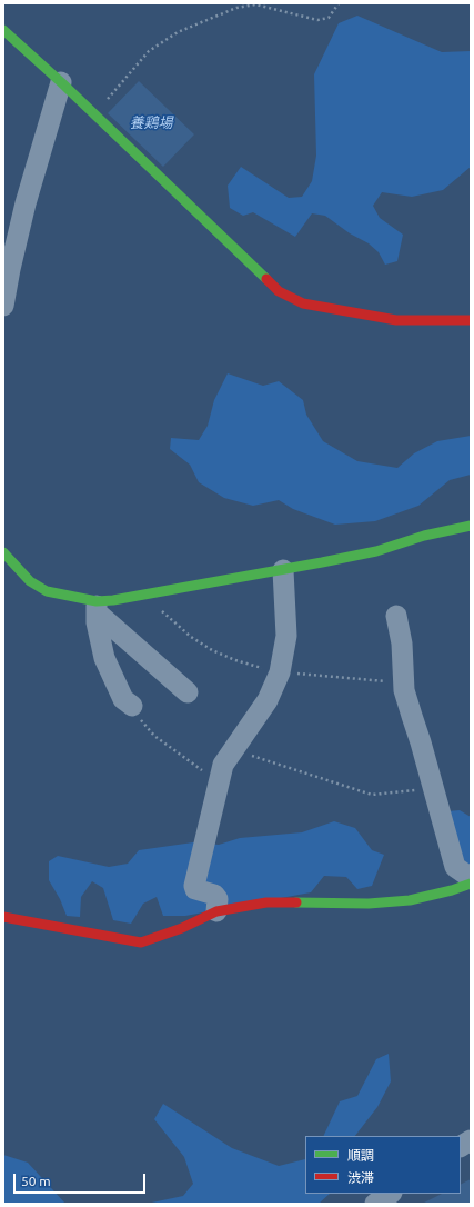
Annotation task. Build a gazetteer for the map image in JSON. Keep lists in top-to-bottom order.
{
  "water": ["養鶏場"],
  "legend": ["順調", "渋滞"],
  "scale_bar": "50 m"
}
